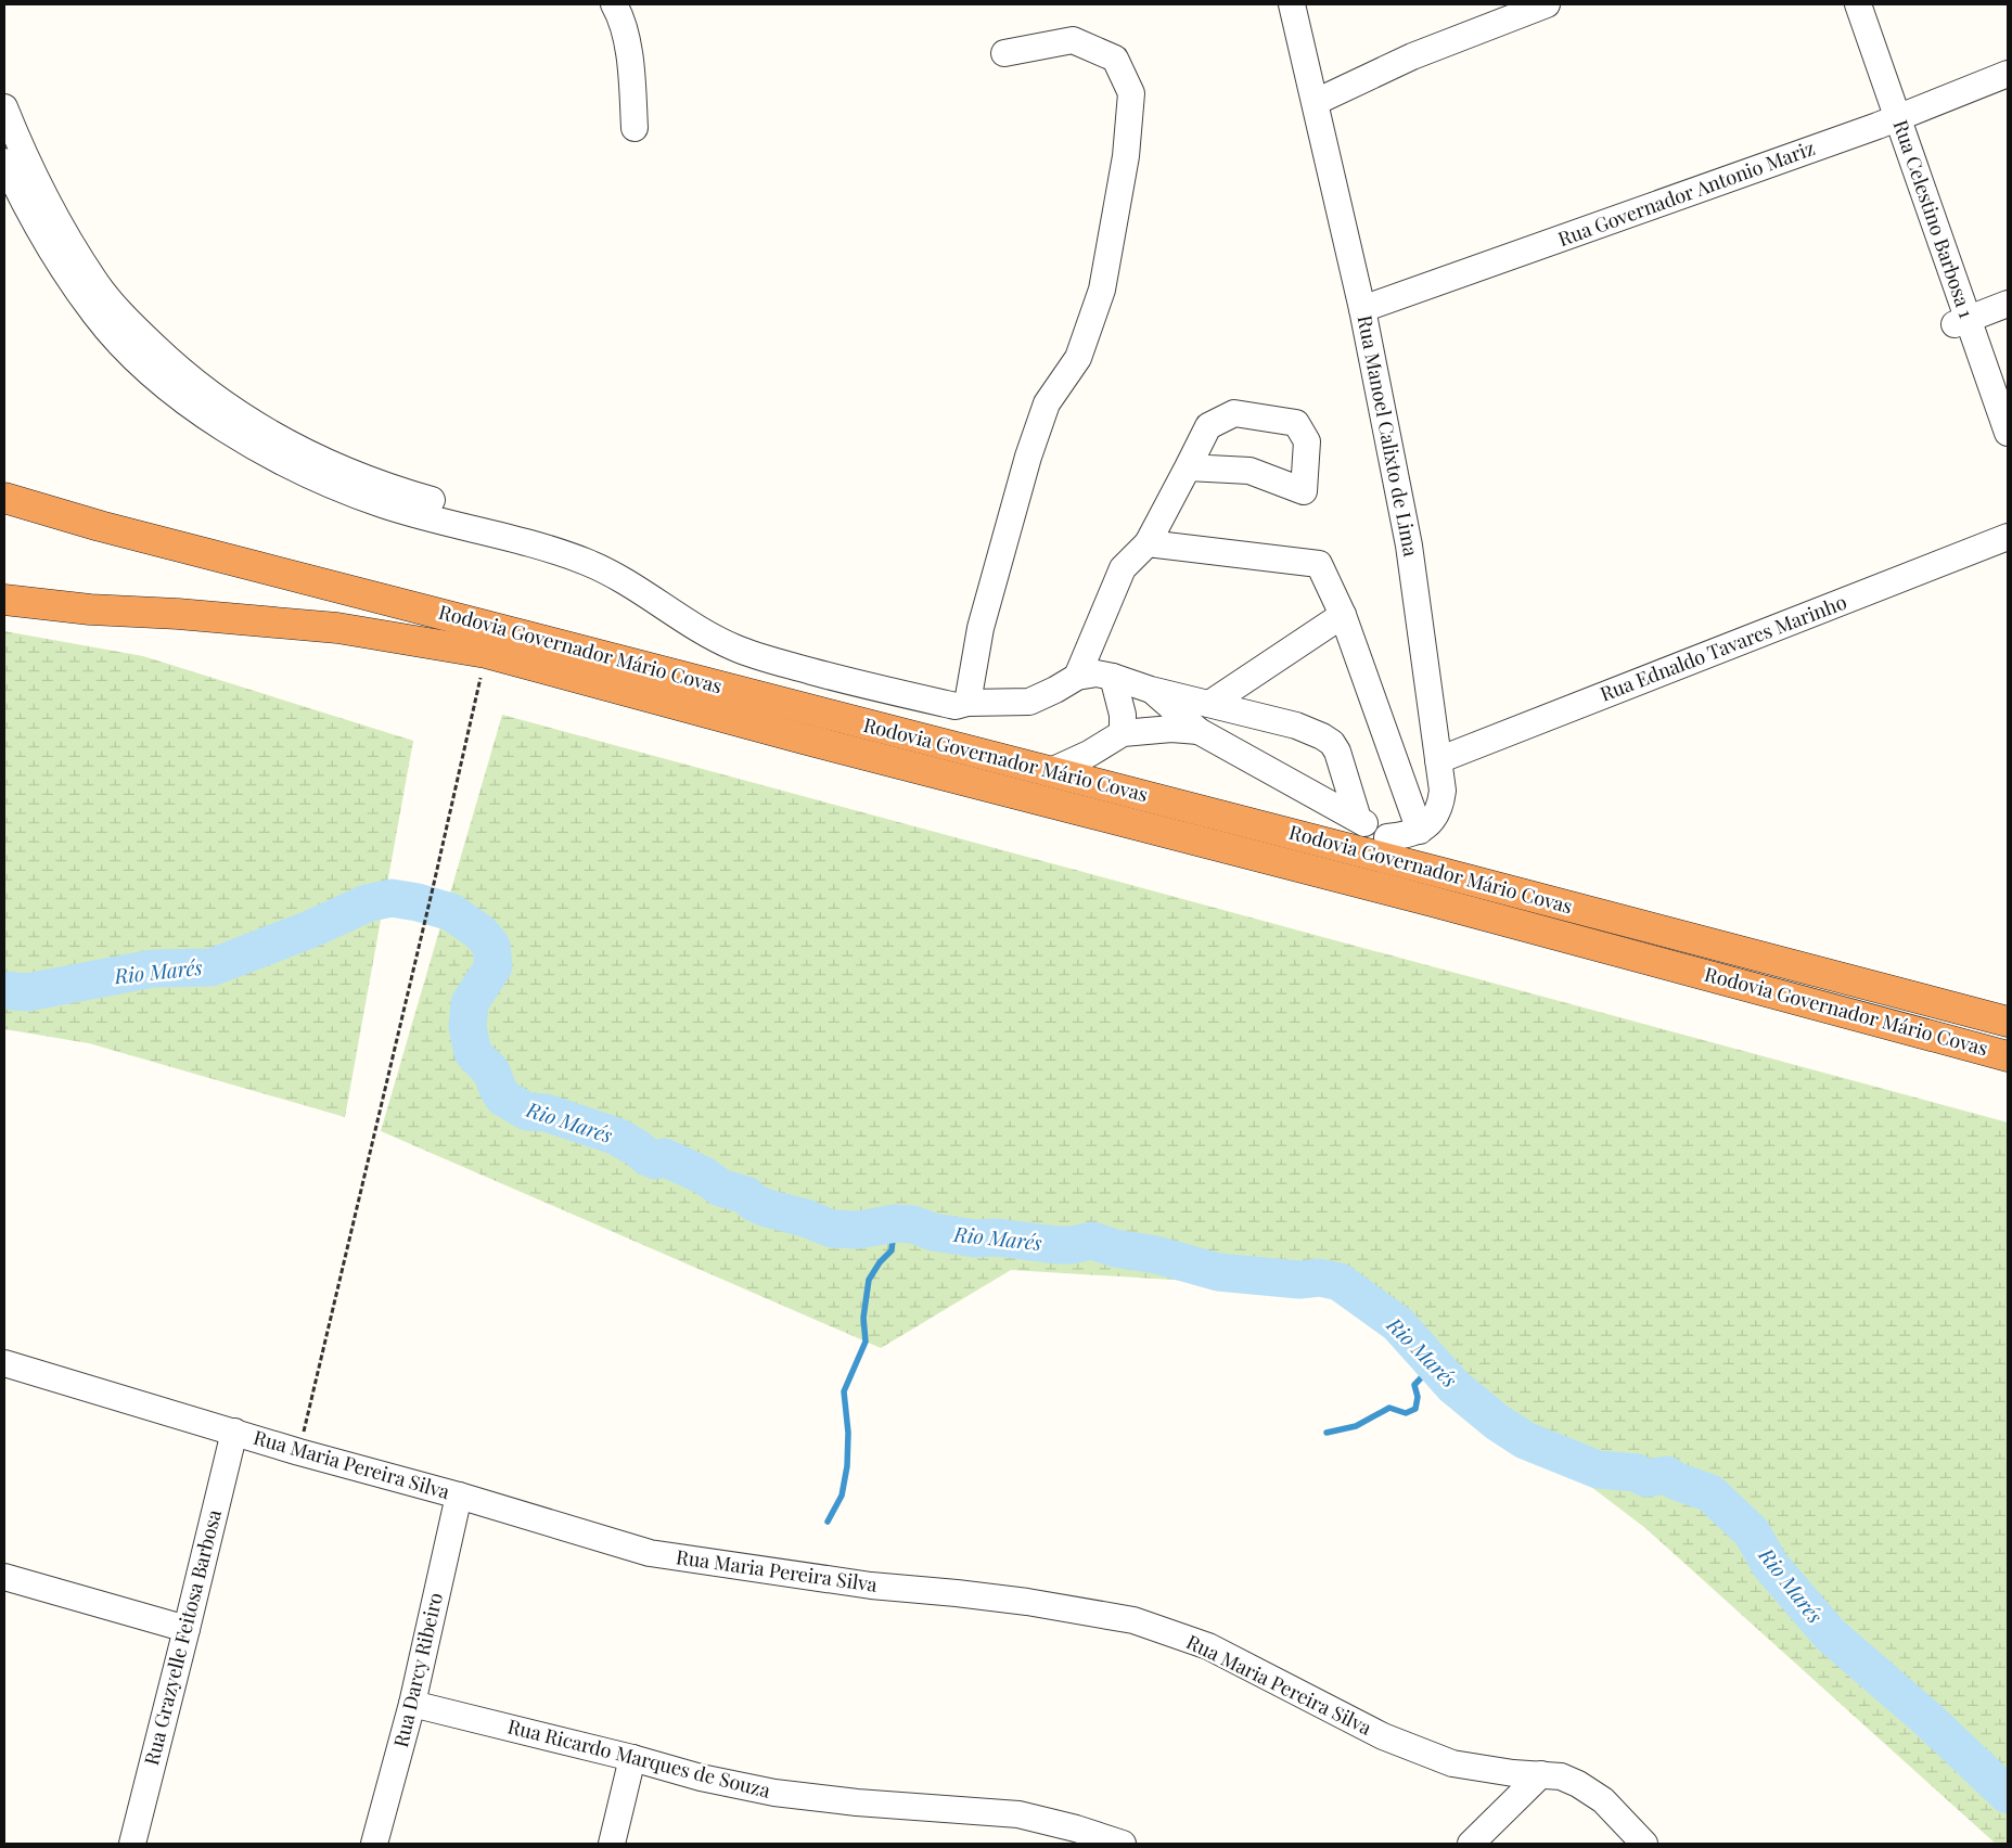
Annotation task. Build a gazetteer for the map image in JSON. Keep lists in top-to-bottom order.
{
  "streets": {
    "highway": ["Rodovia Governador Mário Covas"],
    "street": [
      "Rua Governador Antonio Mariz",
      "Rua Celestino Barbosa 1",
      "Rua Manoel Calixto de Lima",
      "Rua Ednaldo Tavares Marinho",
      "Rua Maria Pereira Silva",
      "Rua Grazyelle Feitosa Barbosa",
      "Rua Darcy Ribeiro",
      "Rua Ricardo Marques de Souza"
    ]
  },
  "crossings": [
    ["Rua Governador Antonio Mariz", "Rua Celestino Barbosa 1"],
    ["Rua Governador Antonio Mariz", "Rua Manoel Calixto de Lima"],
    ["Rua Manoel Calixto de Lima", "Rua Ednaldo Tavares Marinho"],
    ["Rua Maria Pereira Silva", "Rua Grazyelle Feitosa Barbosa"],
    ["Rua Maria Pereira Silva", "Rua Darcy Ribeiro"],
    ["Rua Darcy Ribeiro", "Rua Ricardo Marques de Souza"]
  ],
  "water": ["Rio Marés"]
}
